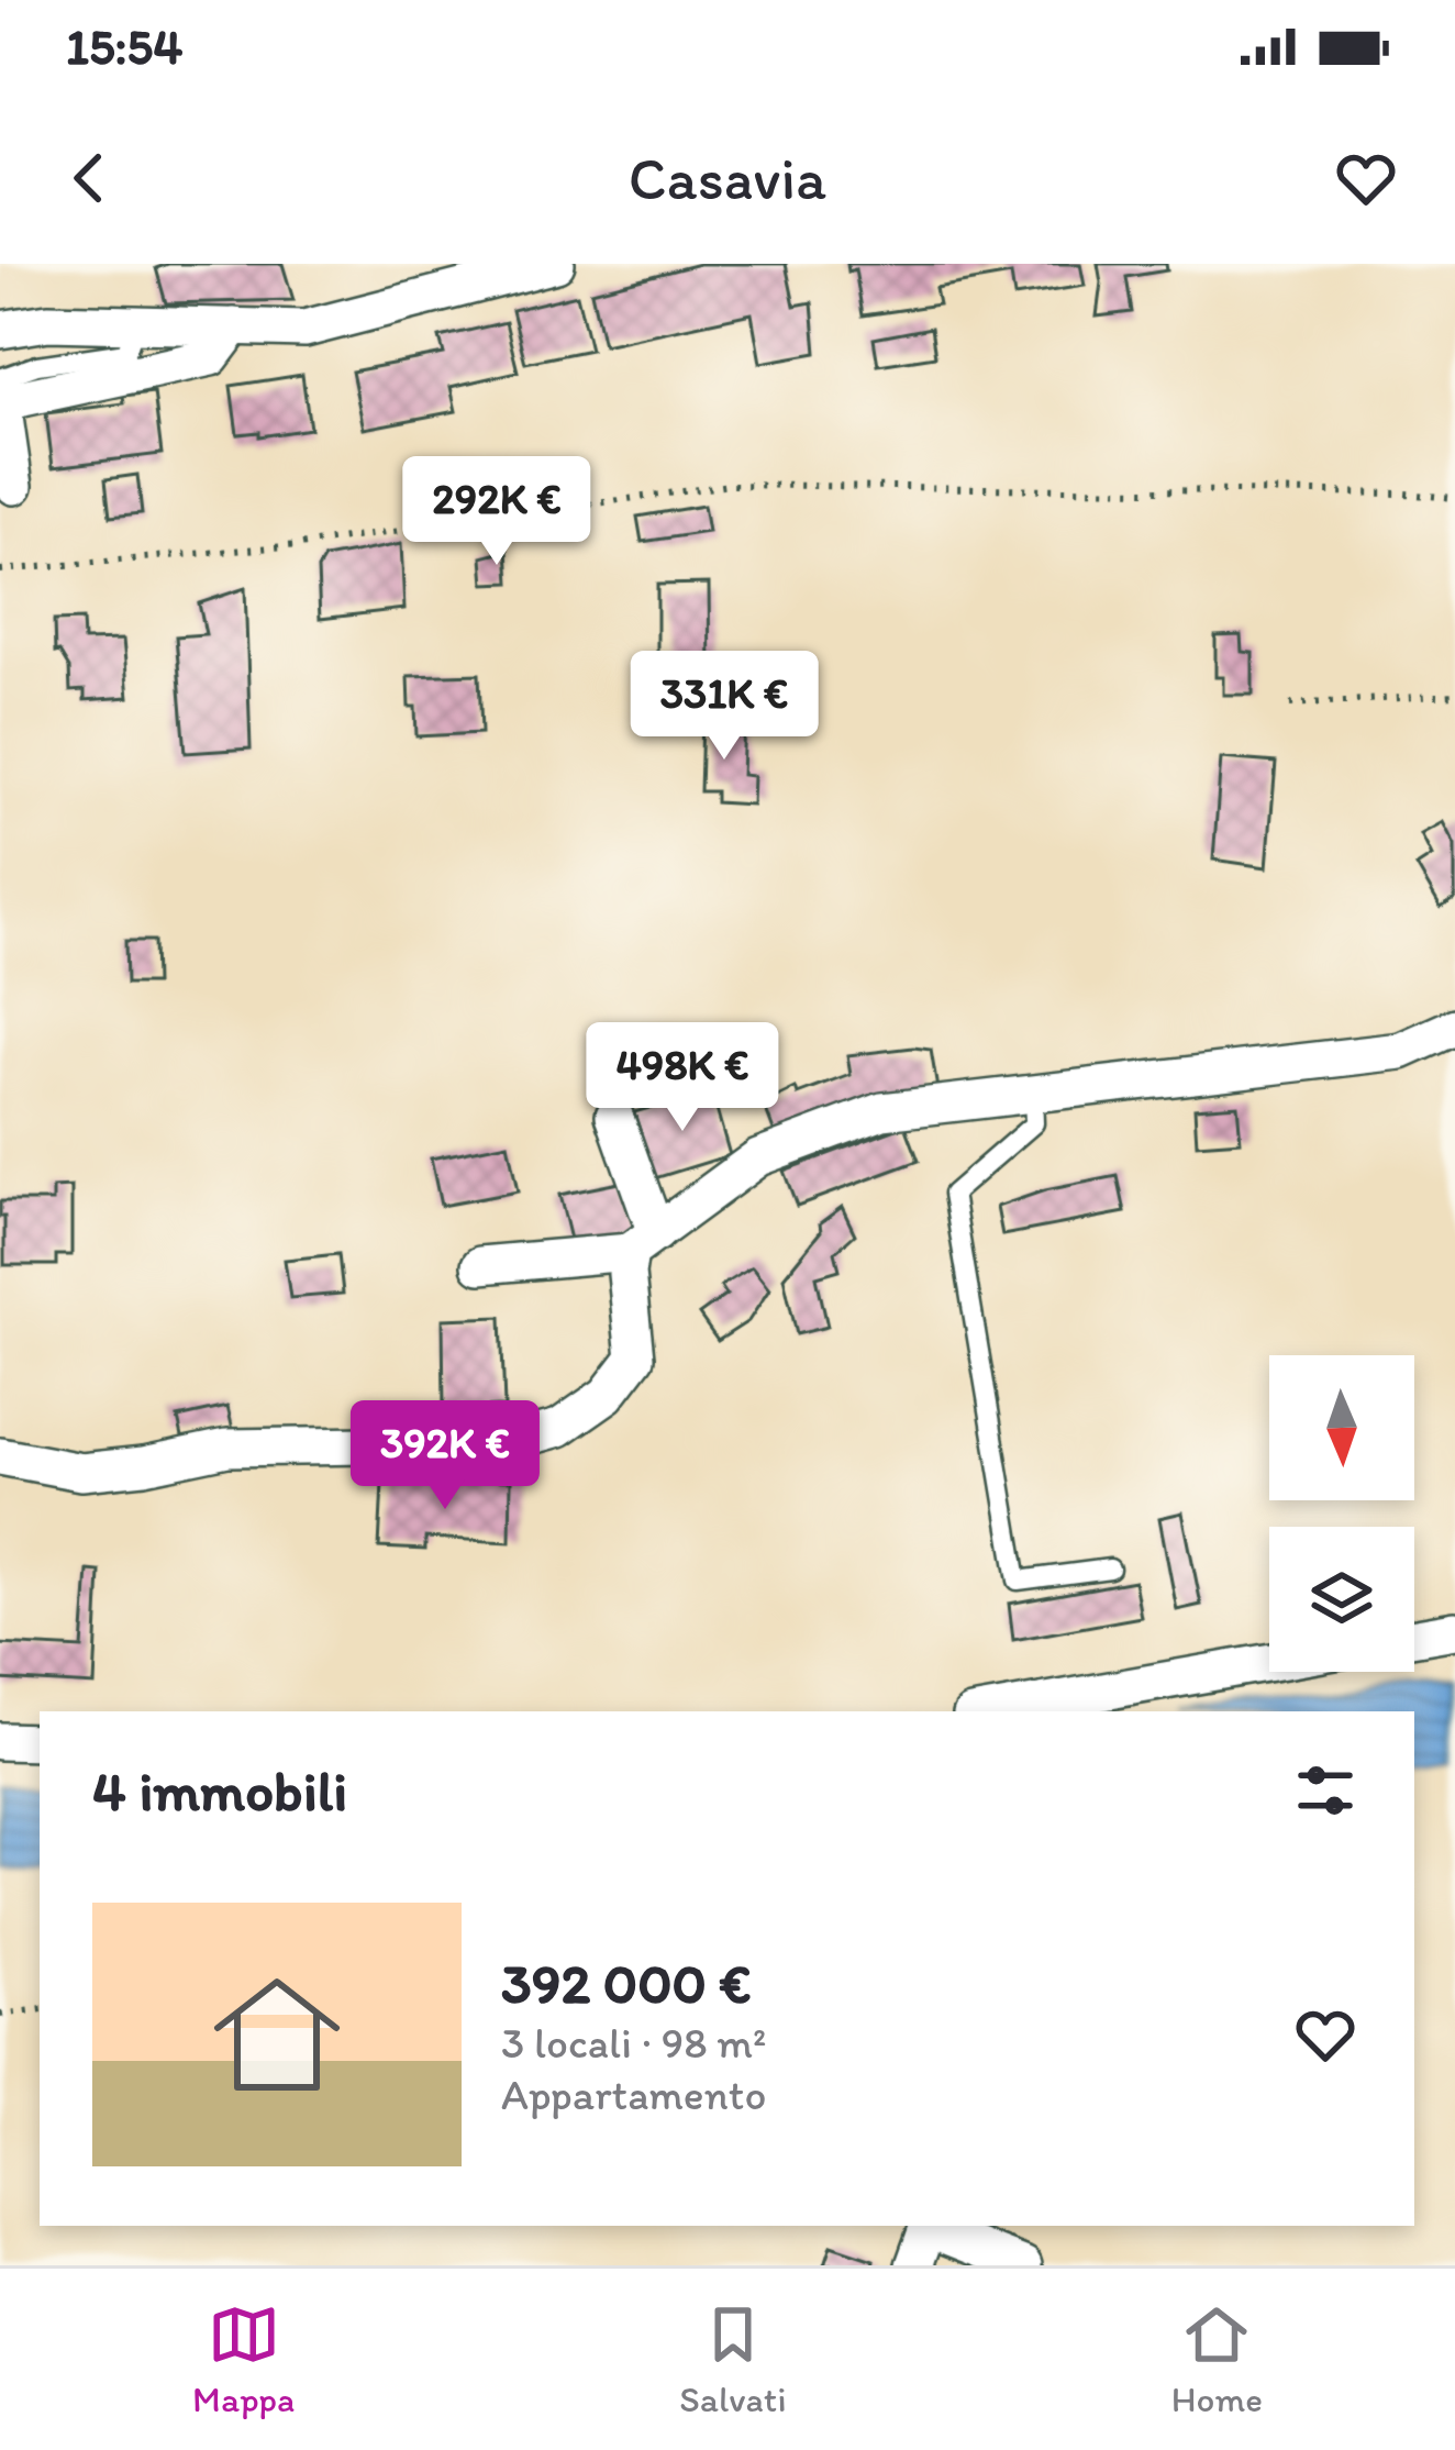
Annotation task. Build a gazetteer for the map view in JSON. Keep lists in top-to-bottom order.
{
  "north": "bottom",
  "page": {
    "status": "15:54",
    "header": "Casavia",
    "price": [
      "292K €",
      "331K €",
      "498K €",
      "392K €"
    ],
    "heading": "4 immobili",
    "list": [
      {
        "name": "392 000 €",
        "note": "3 locali · 98 m² · Appartamento"
      }
    ],
    "tabs": ["Mappa", "Salvati", "Home"]
  }
}
